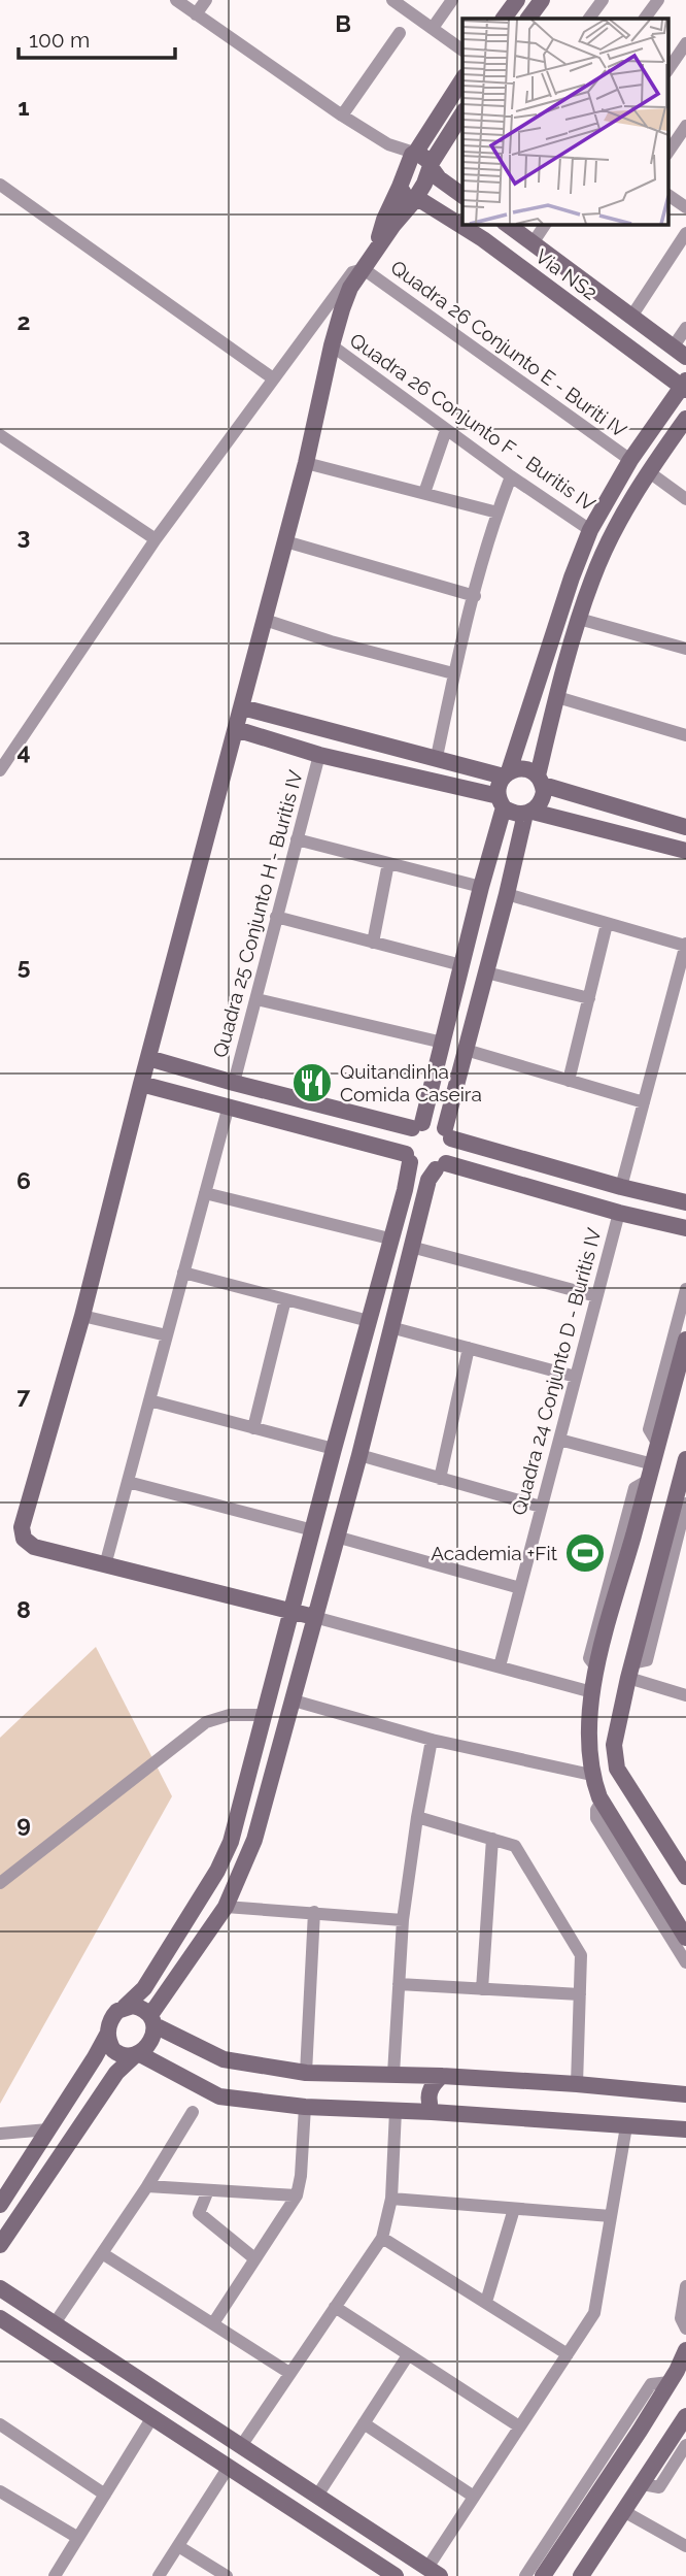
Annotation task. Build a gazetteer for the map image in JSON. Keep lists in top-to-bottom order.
{
  "streets": {
    "street": [
      "Via NS2",
      "Quadra 26 Conjunto E - Buriti IV",
      "Quadra 26 Conjunto F - Buritis IV",
      "Quadra 25 Conjunto H - Buritis IV",
      "Quadra 24 Conjunto D - Buritis IV"
    ]
  },
  "places": {
    "restaurant": ["Quitandinha Comida Caseira"],
    "sports": ["Academia +Fit"]
  },
  "scale_bar": "100 m",
  "grid": {
    "columns": ["B"],
    "rows": [
      "1",
      "2",
      "3",
      "4",
      "5",
      "6",
      "7",
      "8",
      "9"
    ]
  }
}
